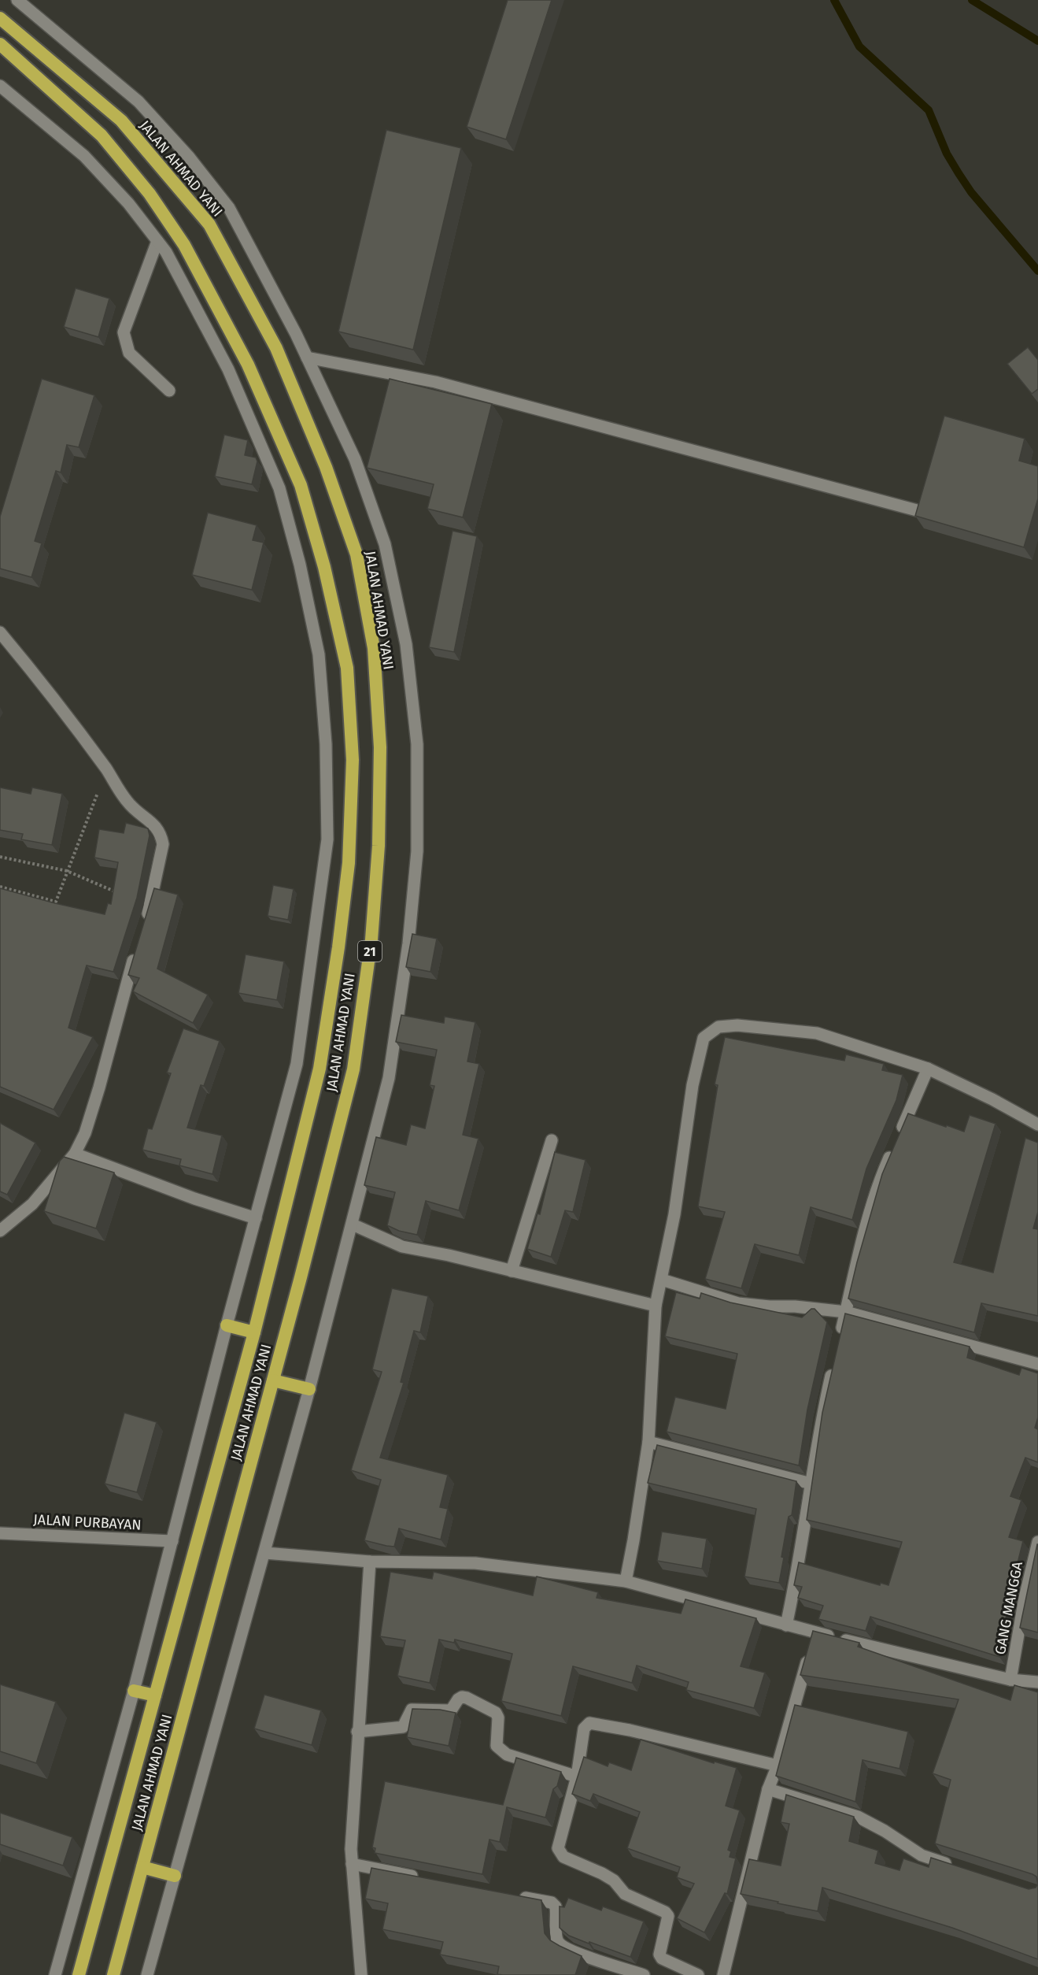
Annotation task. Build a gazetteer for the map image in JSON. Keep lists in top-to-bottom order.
{
  "streets": {
    "highway": ["JALAN AHMAD YANI", "21"],
    "street": ["JALAN PURBAYAN", "GANG MANGGA"]
  }
}
